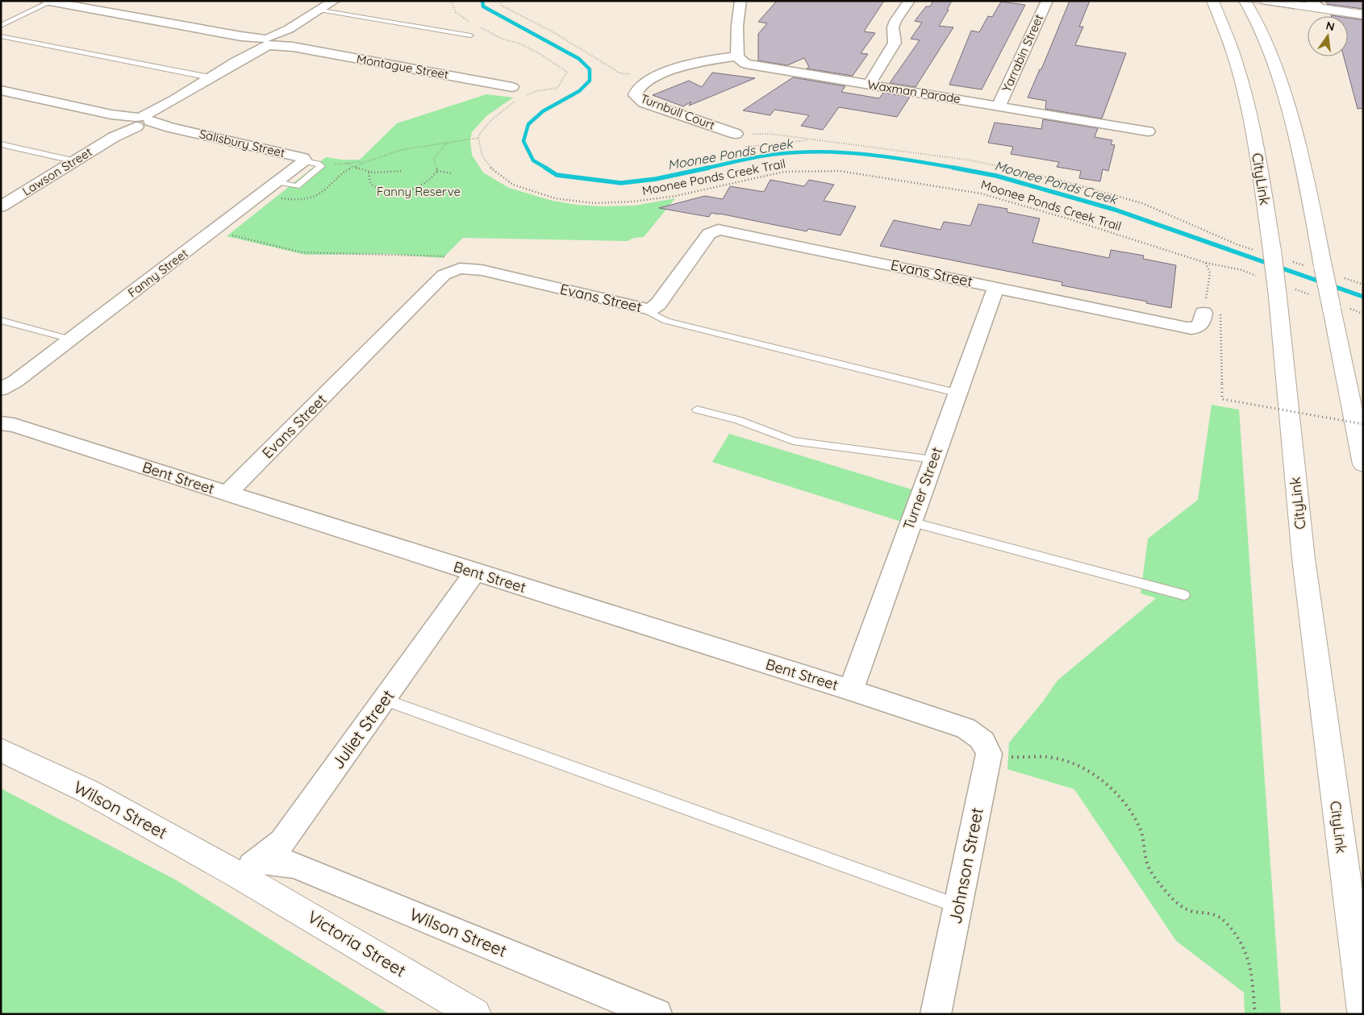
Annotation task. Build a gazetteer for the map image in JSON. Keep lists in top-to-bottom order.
{
  "streets": {
    "main road": ["CityLink", "Wilson Street", "Victoria Street"],
    "street": [
      "Yarrabin Street",
      "Montague Street",
      "Waxman Parade",
      "Turnbull Court",
      "Salisbury Street",
      "Lawson Street",
      "Fanny Street",
      "Evans Street",
      "Bent Street",
      "Turner Street",
      "Juliet Street",
      "Johnson Street"
    ],
    "path": ["Moonee Ponds Creek Trail"]
  },
  "crossings": [
    ["Yarrabin Street", "Waxman Parade"],
    ["Montague Street", "Lawson Street"],
    ["Waxman Parade", "Turnbull Court"],
    ["Salisbury Street", "Lawson Street"],
    ["Salisbury Street", "Fanny Street"],
    ["Evans Street", "Bent Street"],
    ["Evans Street", "Turner Street"],
    ["Bent Street", "Turner Street"],
    ["Bent Street", "Juliet Street"],
    ["Bent Street", "Johnson Street"],
    ["Juliet Street", "Wilson Street"],
    ["Juliet Street", "Victoria Street"],
    ["Wilson Street", "Victoria Street"]
  ],
  "water": ["Moonee Ponds Creek"],
  "parks": ["Fanny Reserve"],
  "north": "top"
}
